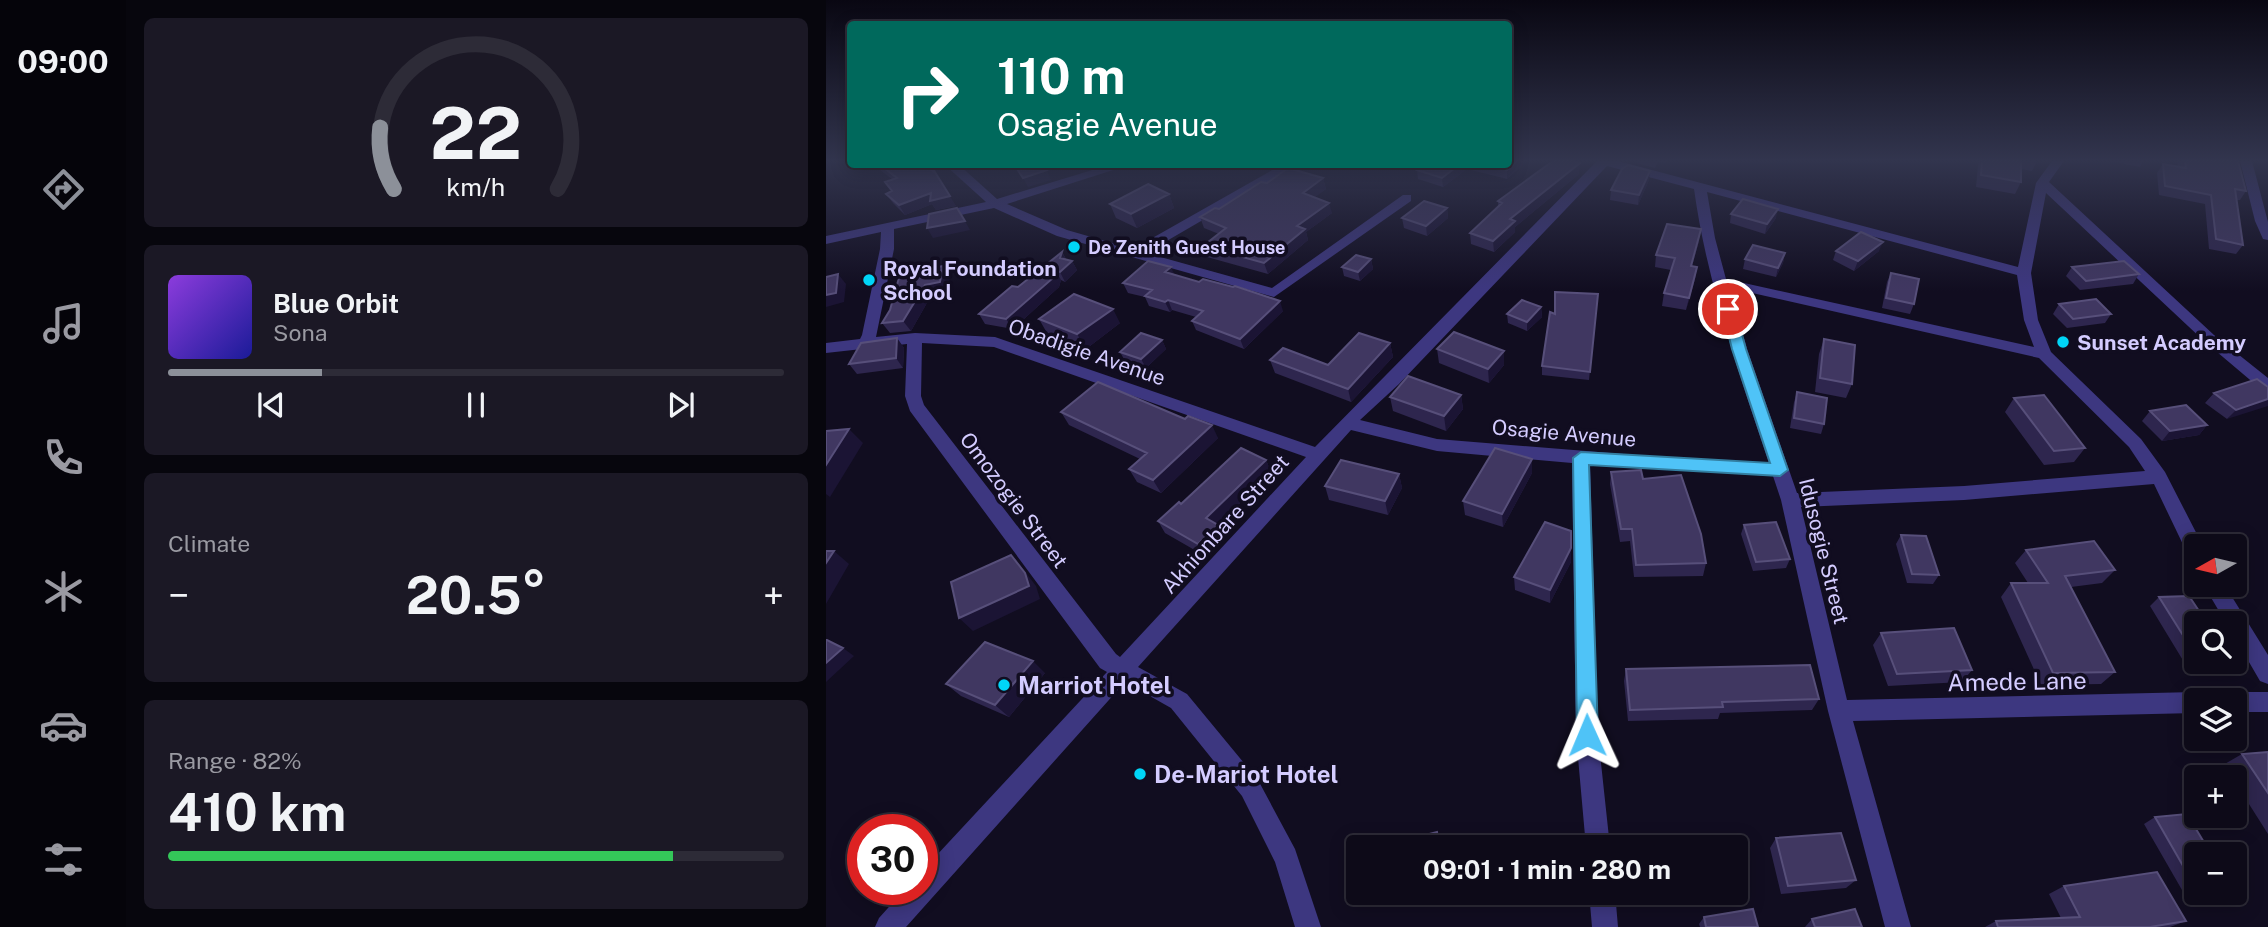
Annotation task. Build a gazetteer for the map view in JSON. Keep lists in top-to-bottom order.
{
  "streets": {
    "street": [
      "Obadigie Avenue",
      "Osagie Avenue",
      "Omozogie Street",
      "Akhionbare Street",
      "Idusogie Street",
      "Amede Lane"
    ]
  },
  "crossings": [
    ["Obadigie Avenue", "Omozogie Street"],
    ["Obadigie Avenue", "Akhionbare Street"],
    ["Osagie Avenue", "Akhionbare Street"],
    ["Osagie Avenue", "Idusogie Street"],
    ["Omozogie Street", "Akhionbare Street"],
    ["Idusogie Street", "Amede Lane"]
  ],
  "places": [
    "De Zenith Guest House",
    "Royal Foundation School",
    "Sunset Academy",
    "Marriot Hotel",
    "De-Mariot Hotel"
  ],
  "north": "left",
  "page": {
    "tabs": "09:00",
    "turn": ["110 m", "Osagie Avenue"],
    "song": ["Blue Orbit", "Sona"],
    "tile": [
      "Climate",
      ["Range · 82%", "410 km"]
    ],
    "map_buttons": ["+", "−"],
    "heat": ["−", "20.5°", "+"],
    "limit": "30",
    "trip": "09:01 · 1 min · 280 m",
    "gauge": ["22", "km/h"]
  }
}
